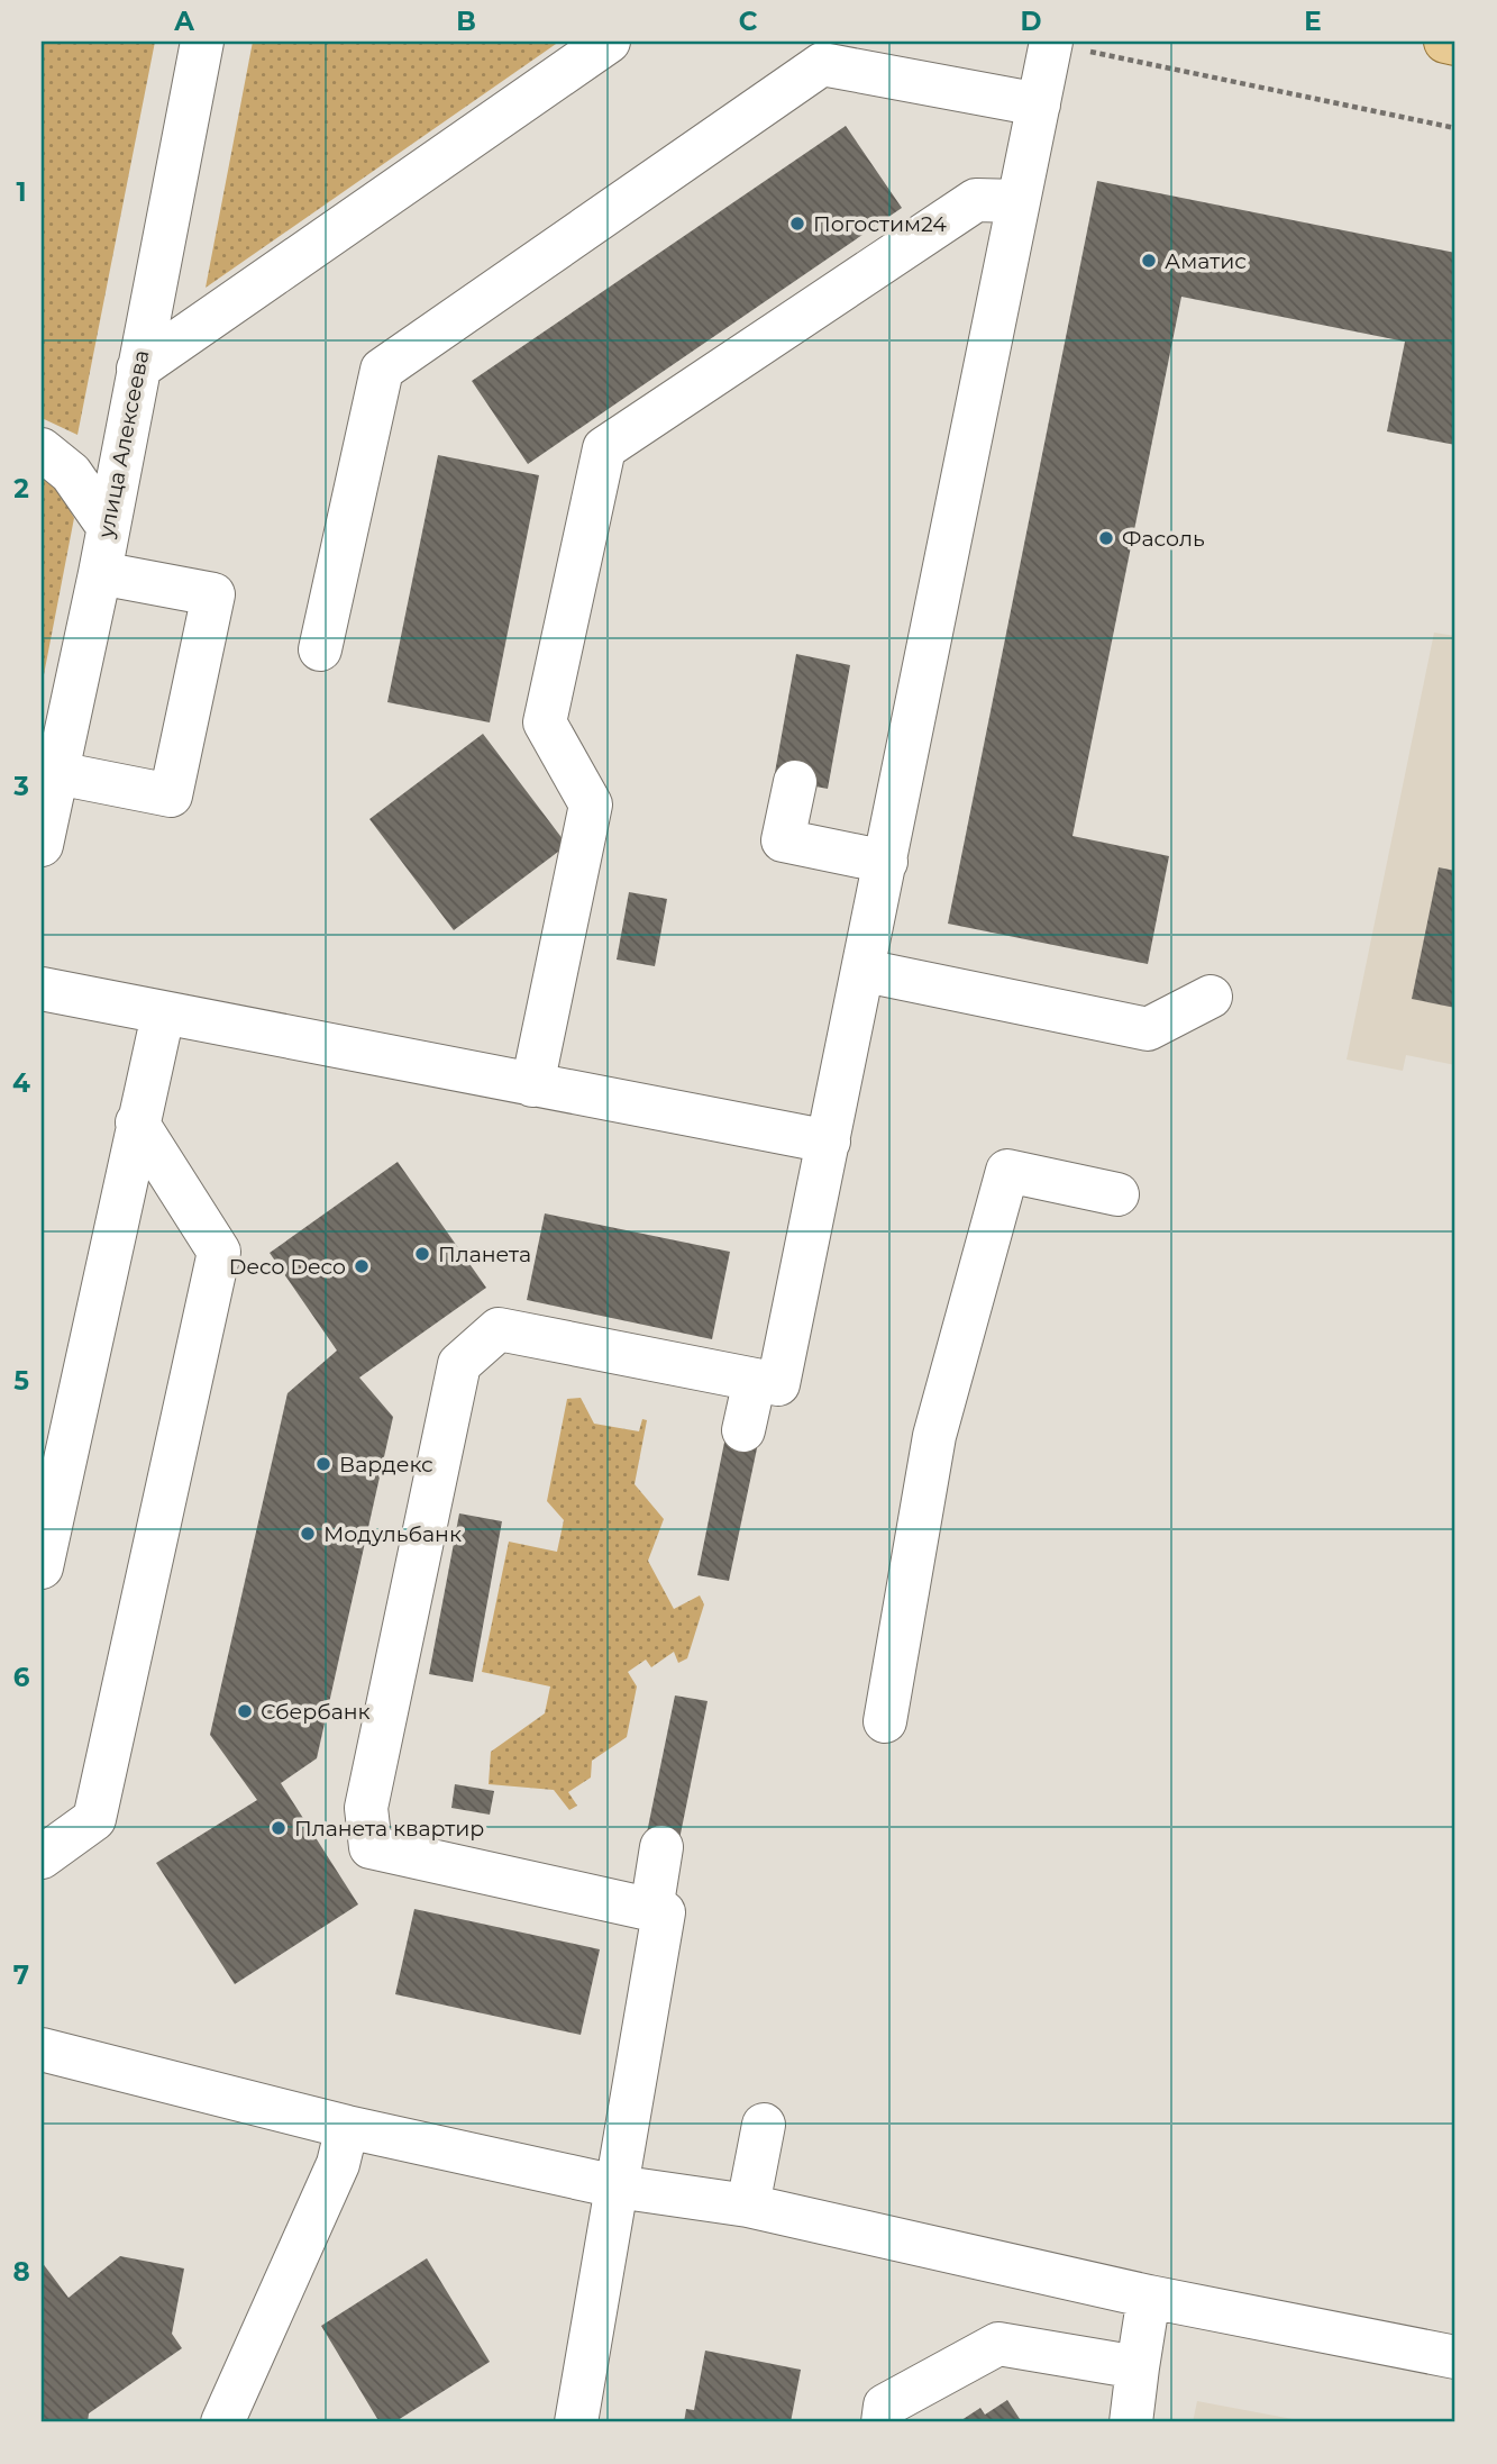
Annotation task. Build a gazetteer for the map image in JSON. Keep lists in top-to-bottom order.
{
  "streets": {
    "street": ["улица Алексеева"]
  },
  "places": [
    "Погостим24",
    "Аматис",
    "Фасоль",
    "Планета",
    "Deco Deco",
    "Вардекс",
    "Модульбанк",
    "Сбербанк",
    "Планета квартир"
  ],
  "grid": {
    "columns": [
      "A",
      "B",
      "C",
      "D",
      "E"
    ],
    "rows": [
      "1",
      "2",
      "3",
      "4",
      "5",
      "6",
      "7",
      "8"
    ]
  }
}
